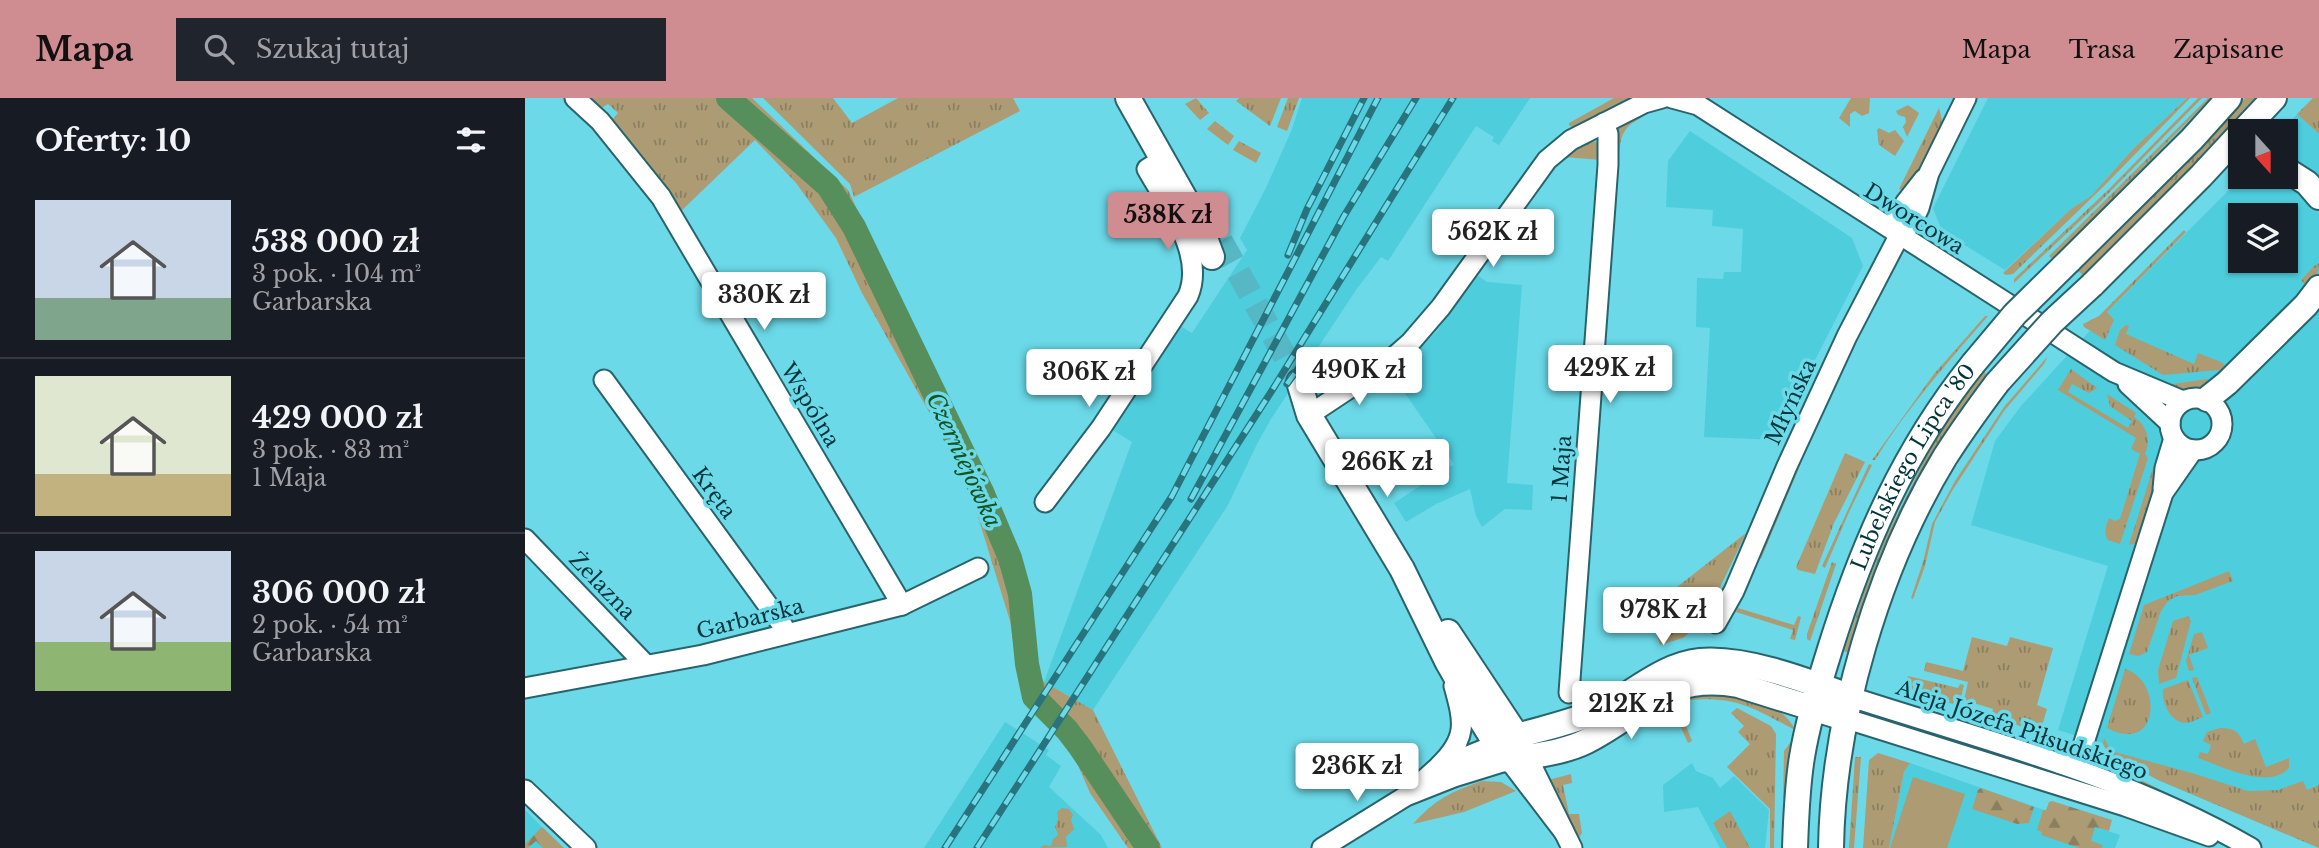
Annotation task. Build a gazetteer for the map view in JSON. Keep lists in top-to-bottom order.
{
  "streets": {
    "main road": ["Lubelskiego Lipca '80"],
    "street": [
      "Dworcowa",
      "Młyńska",
      "Wspólna",
      "1 Maja",
      "Kręta",
      "Żelazna",
      "Garbarska",
      "Aleja Józefa Piłsudskiego"
    ]
  },
  "crossings": [
    ["Dworcowa", "Młyńska"],
    ["Wspólna", "Garbarska"],
    ["Lubelskiego Lipca '80", "Aleja Józefa Piłsudskiego"],
    ["Kręta", "Garbarska"],
    ["Żelazna", "Garbarska"]
  ],
  "water": ["Czerniejówka"],
  "north": "bottom",
  "page": {
    "header": "Mapa",
    "search": "Szukaj tutaj",
    "nav": ["Mapa", "Trasa", "Zapisane"],
    "heading": "Oferty: 10",
    "list": [
      {
        "name": "538 000 zł",
        "note": "3 pok. · 104 m² · Garbarska"
      },
      {
        "name": "429 000 zł",
        "note": "3 pok. · 83 m² · 1 Maja"
      },
      {
        "name": "306 000 zł",
        "note": "2 pok. · 54 m² · Garbarska"
      }
    ],
    "price": [
      "538K zł",
      "562K zł",
      "330K zł",
      "429K zł",
      "490K zł",
      "306K zł",
      "266K zł",
      "978K zł",
      "212K zł",
      "236K zł"
    ]
  }
}
